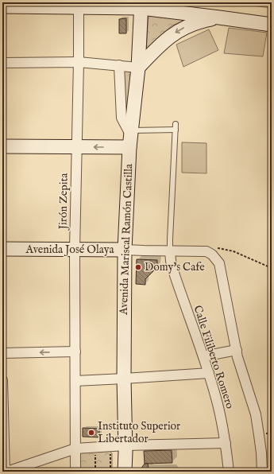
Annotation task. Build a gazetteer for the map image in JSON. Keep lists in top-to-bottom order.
{
  "streets": {
    "main road": ["Avenida Mariscal Ramón Castilla", "Avenida José Olaya"],
    "street": ["Jirón Zepita", "Calle Filiberto Romero"]
  },
  "crossings": [
    ["Jirón Zepita", "Avenida José Olaya"],
    ["Avenida Mariscal Ramón Castilla", "Avenida José Olaya"],
    ["Avenida José Olaya", "Calle Filiberto Romero"]
  ],
  "places": ["Domy's Cafe", "Instituto Superior Libertador"]
}
